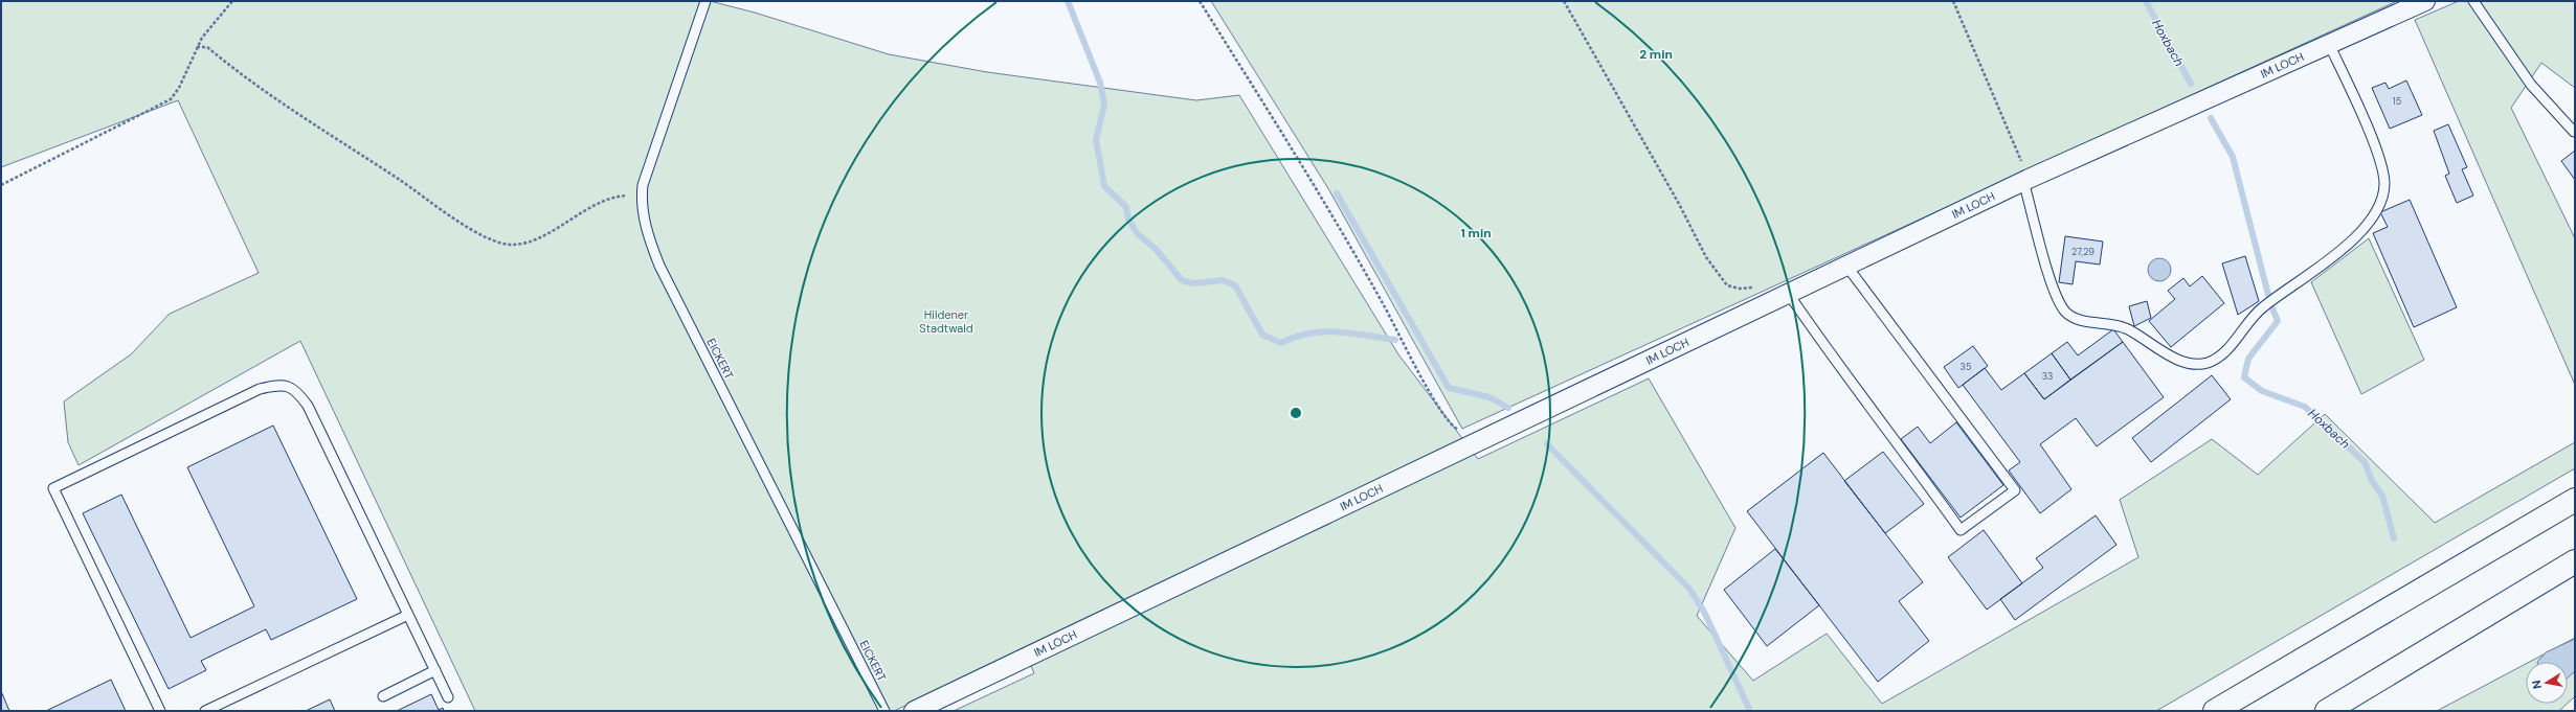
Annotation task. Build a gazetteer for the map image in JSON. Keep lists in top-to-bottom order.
{
  "streets": {
    "street": ["IM LOCH"],
    "lane": ["EICKERT"]
  },
  "water": ["Hoxbach"],
  "parks": ["Hildener Stadtwald"],
  "house_numbers": [
    "15",
    "27,29",
    "35",
    "33"
  ],
  "north": "left",
  "rings": ["2 min", "1 min"]
}
